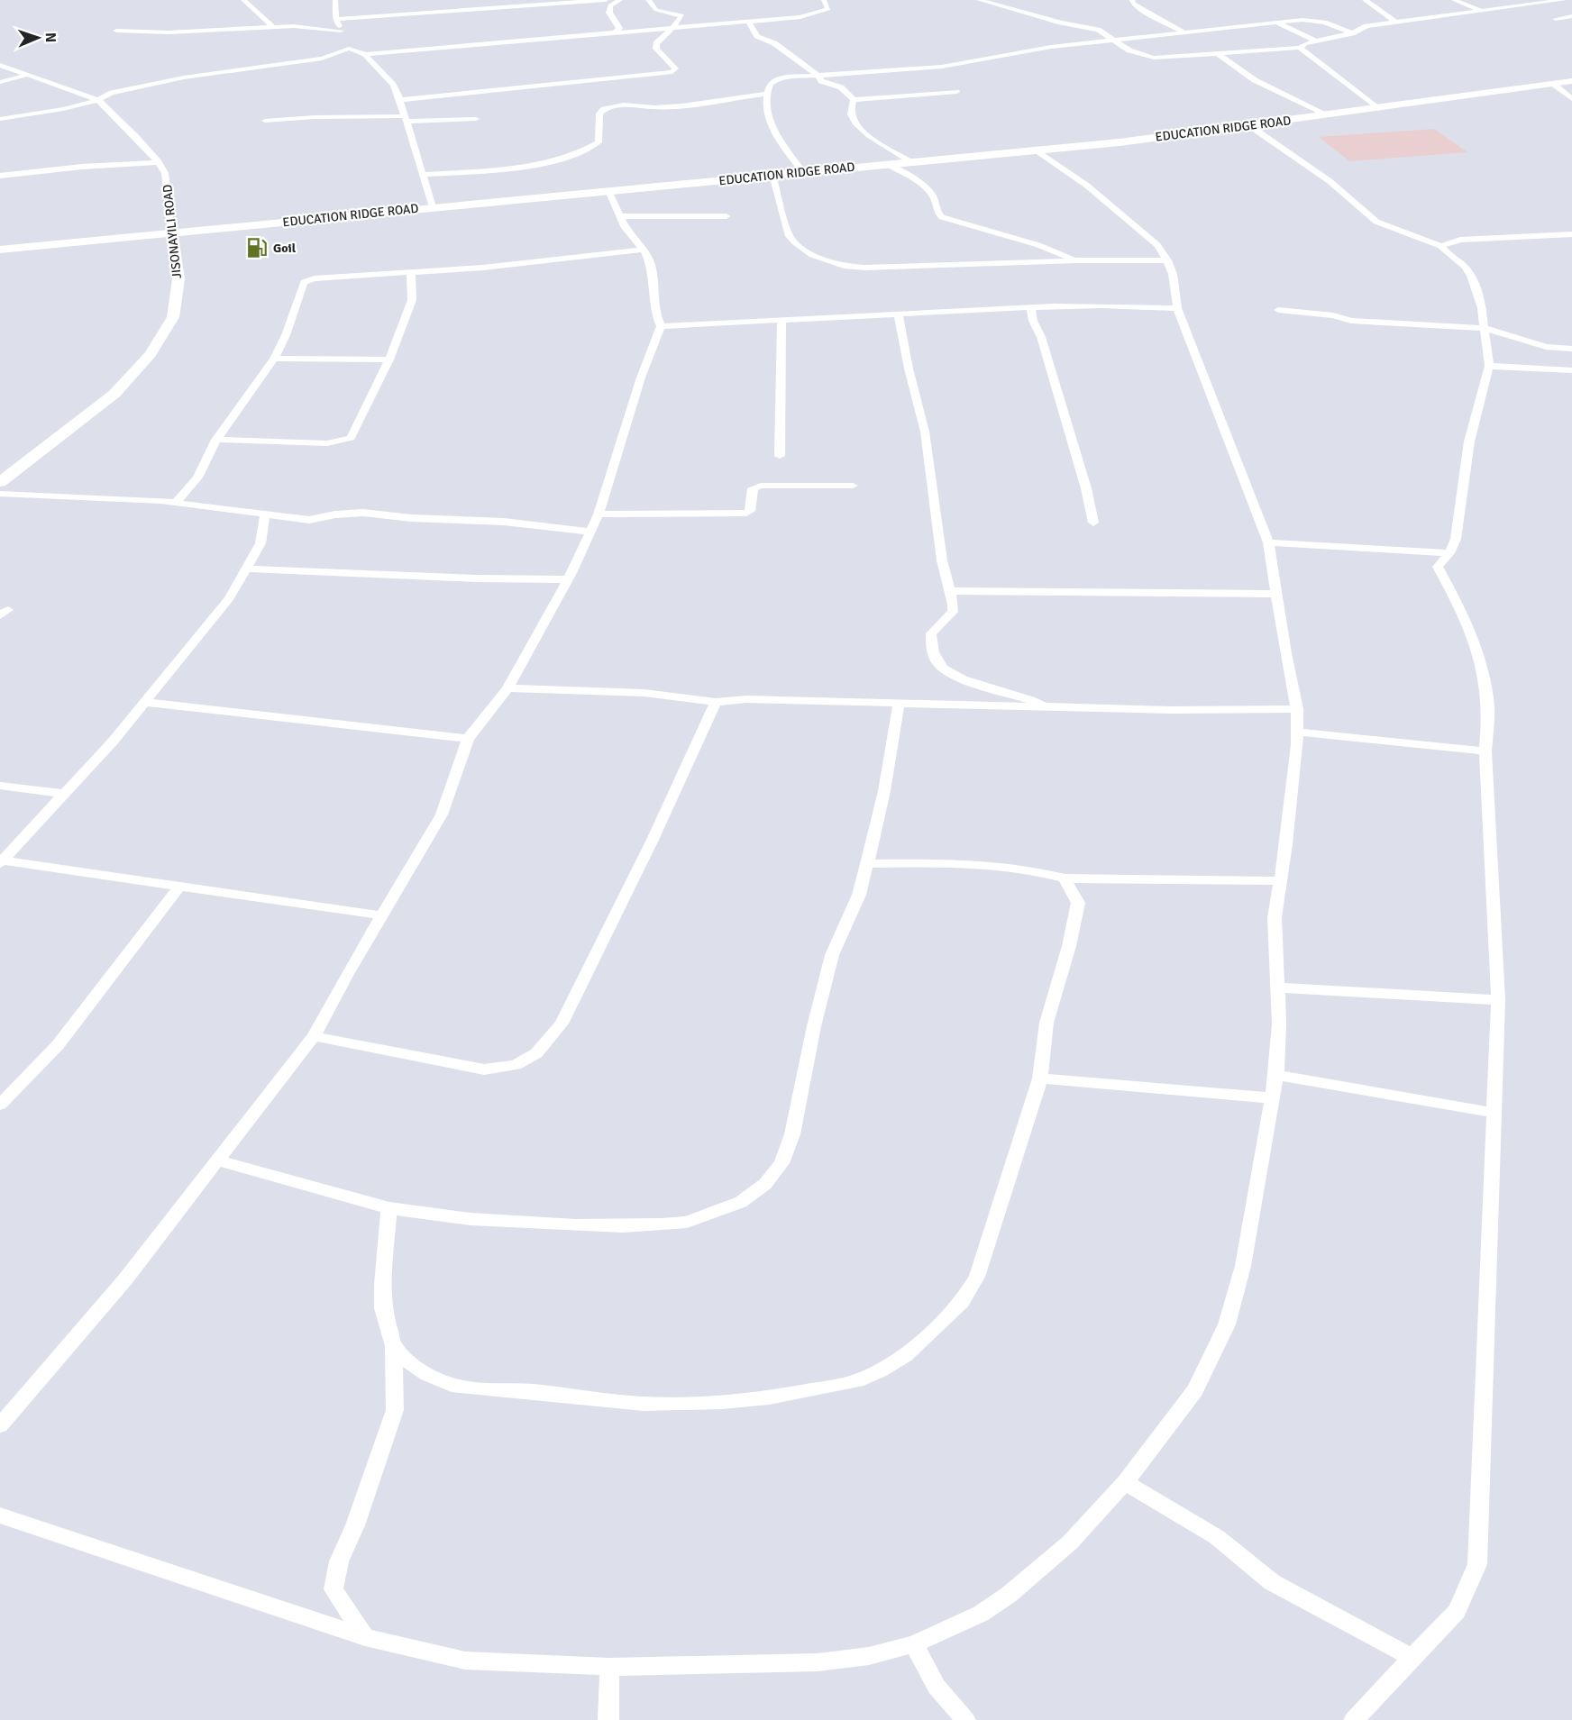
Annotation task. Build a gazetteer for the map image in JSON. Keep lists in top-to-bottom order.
{
  "streets": {
    "main road": ["EDUCATION RIDGE ROAD", "JISONAYILI ROAD"]
  },
  "crossings": [
    ["EDUCATION RIDGE ROAD", "JISONAYILI ROAD"]
  ],
  "places": {
    "fuel station": ["Goil"]
  },
  "north": "right"
}
